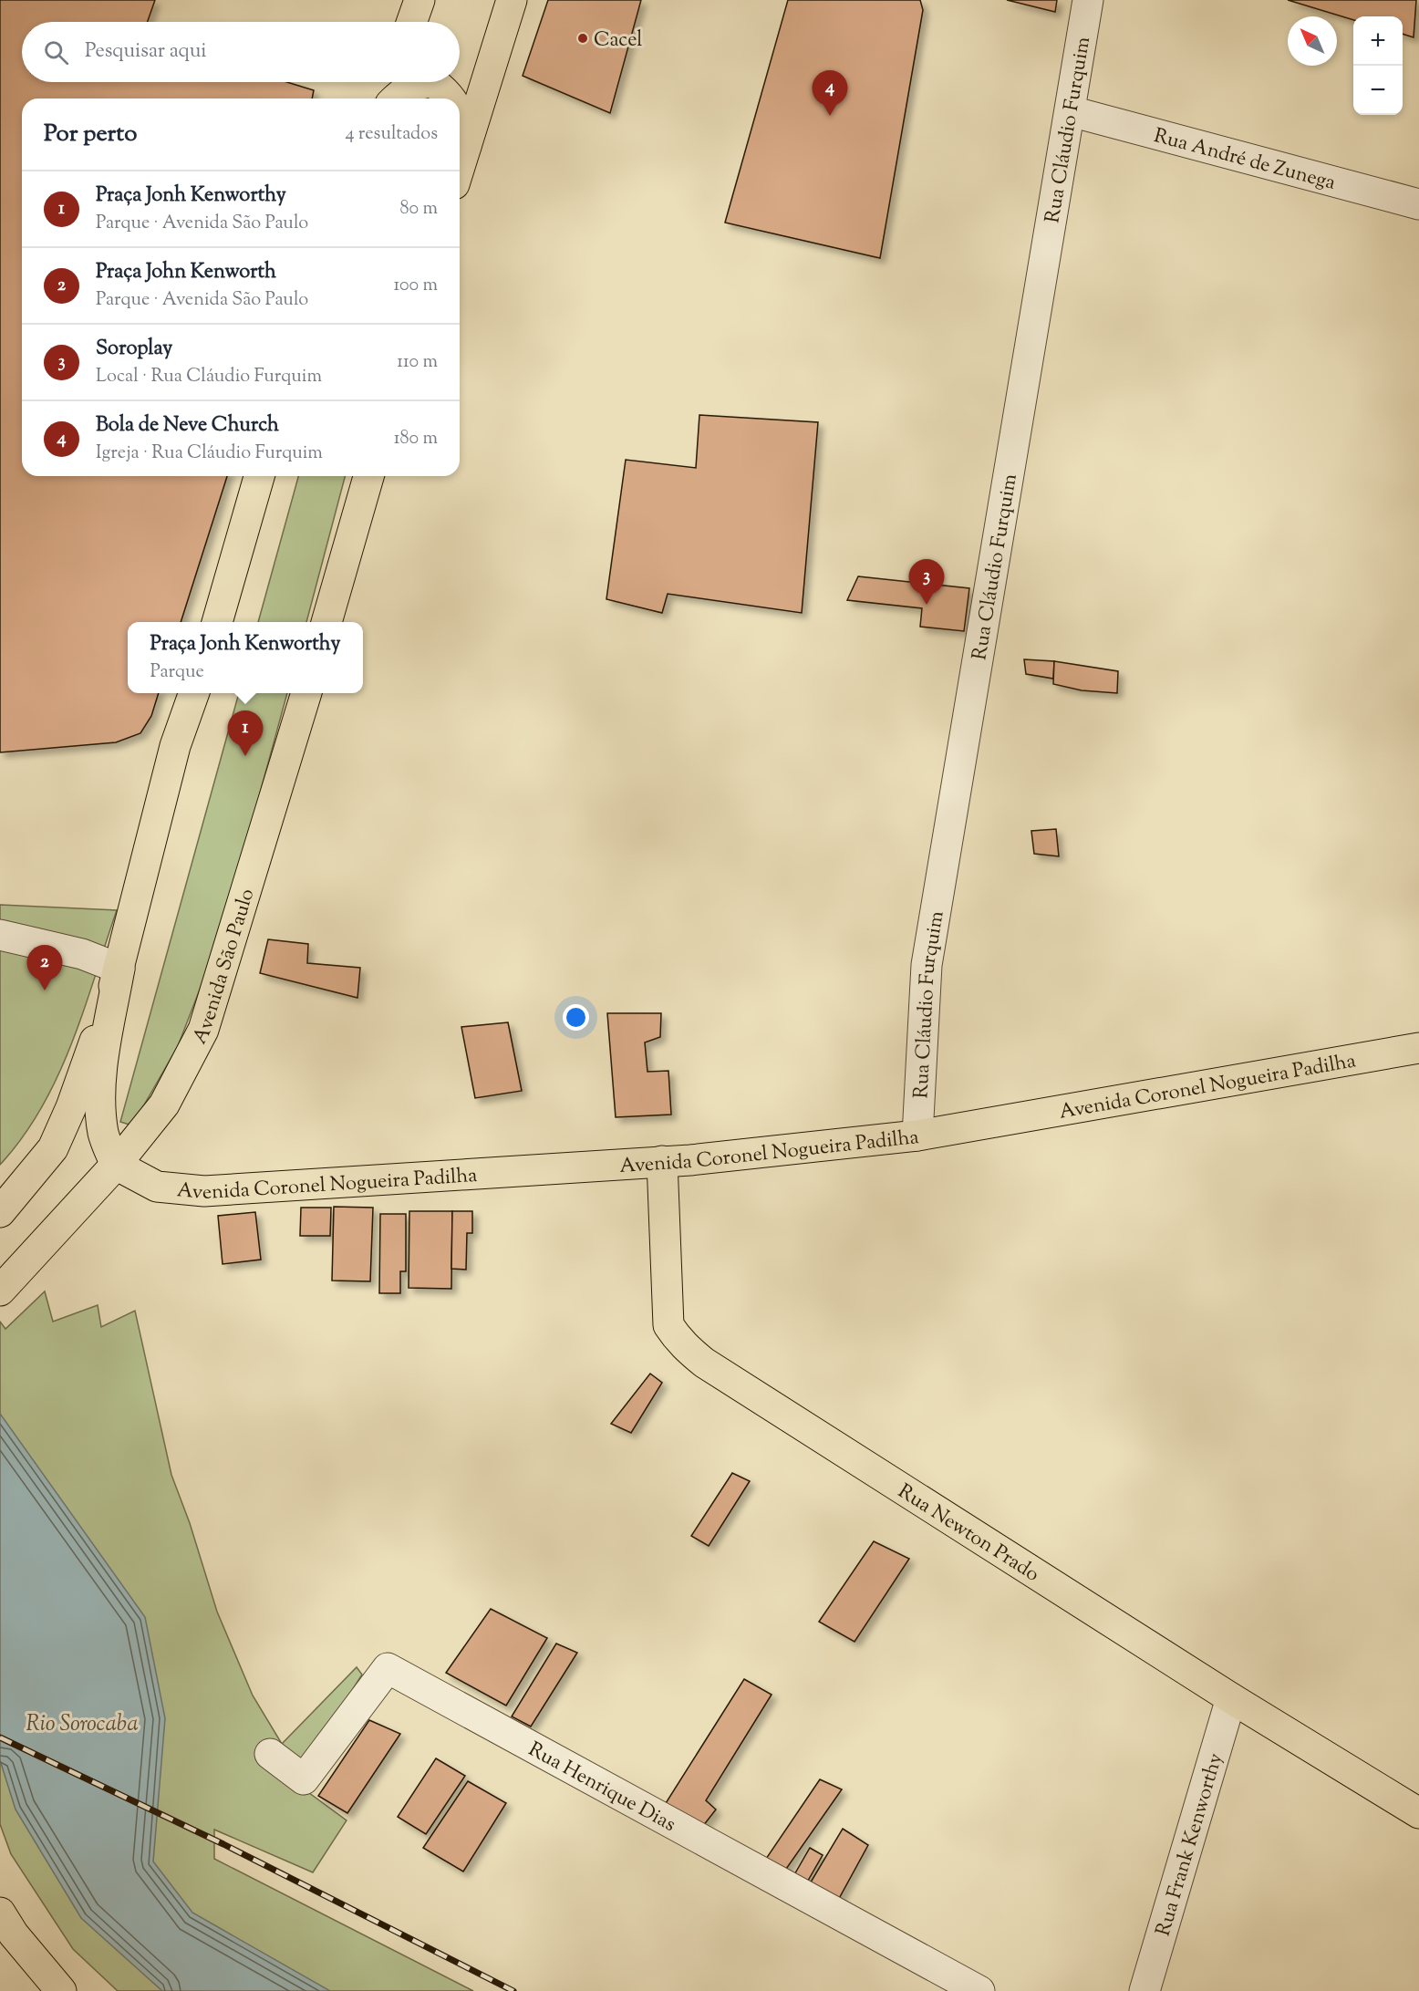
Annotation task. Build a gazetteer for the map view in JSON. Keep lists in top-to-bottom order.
{
  "streets": {
    "main road": ["Avenida São Paulo", "Avenida Coronel Nogueira Padilha", "Rua Newton Prado"],
    "street": [
      "Rua Cláudio Furquim",
      "Rua André de Zunega",
      "Rua Henrique Dias",
      "Rua Frank Kenworthy"
    ]
  },
  "crossings": [
    ["Rua Cláudio Furquim", "Rua André de Zunega"],
    ["Rua Cláudio Furquim", "Avenida Coronel Nogueira Padilha"],
    ["Avenida São Paulo", "Avenida Coronel Nogueira Padilha"],
    ["Avenida Coronel Nogueira Padilha", "Rua Newton Prado"],
    ["Rua Newton Prado", "Rua Frank Kenworthy"]
  ],
  "water": ["Rio Sorocaba"],
  "places": ["Cacel"],
  "north": "top left",
  "page": {
    "map_buttons": ["+", "−"],
    "search": "Pesquisar aqui",
    "pins": [
      "4",
      "3",
      "1",
      "2"
    ],
    "heading": ["Por perto", "4 resultados"],
    "list": [
      {
        "mark": "1",
        "name": "Praça Jonh Kenworthy",
        "note": "Parque · Avenida São Paulo",
        "value": "80 m"
      },
      {
        "mark": "2",
        "name": "Praça John Kenworth",
        "note": "Parque · Avenida São Paulo",
        "value": "100 m"
      },
      {
        "mark": "3",
        "name": "Soroplay",
        "note": "Local · Rua Cláudio Furquim",
        "value": "110 m"
      },
      {
        "mark": "4",
        "name": "Bola de Neve Church",
        "note": "Igreja · Rua Cláudio Furquim",
        "value": "180 m"
      }
    ],
    "popup": ["Praça Jonh Kenworthy", "Parque"]
  }
}
